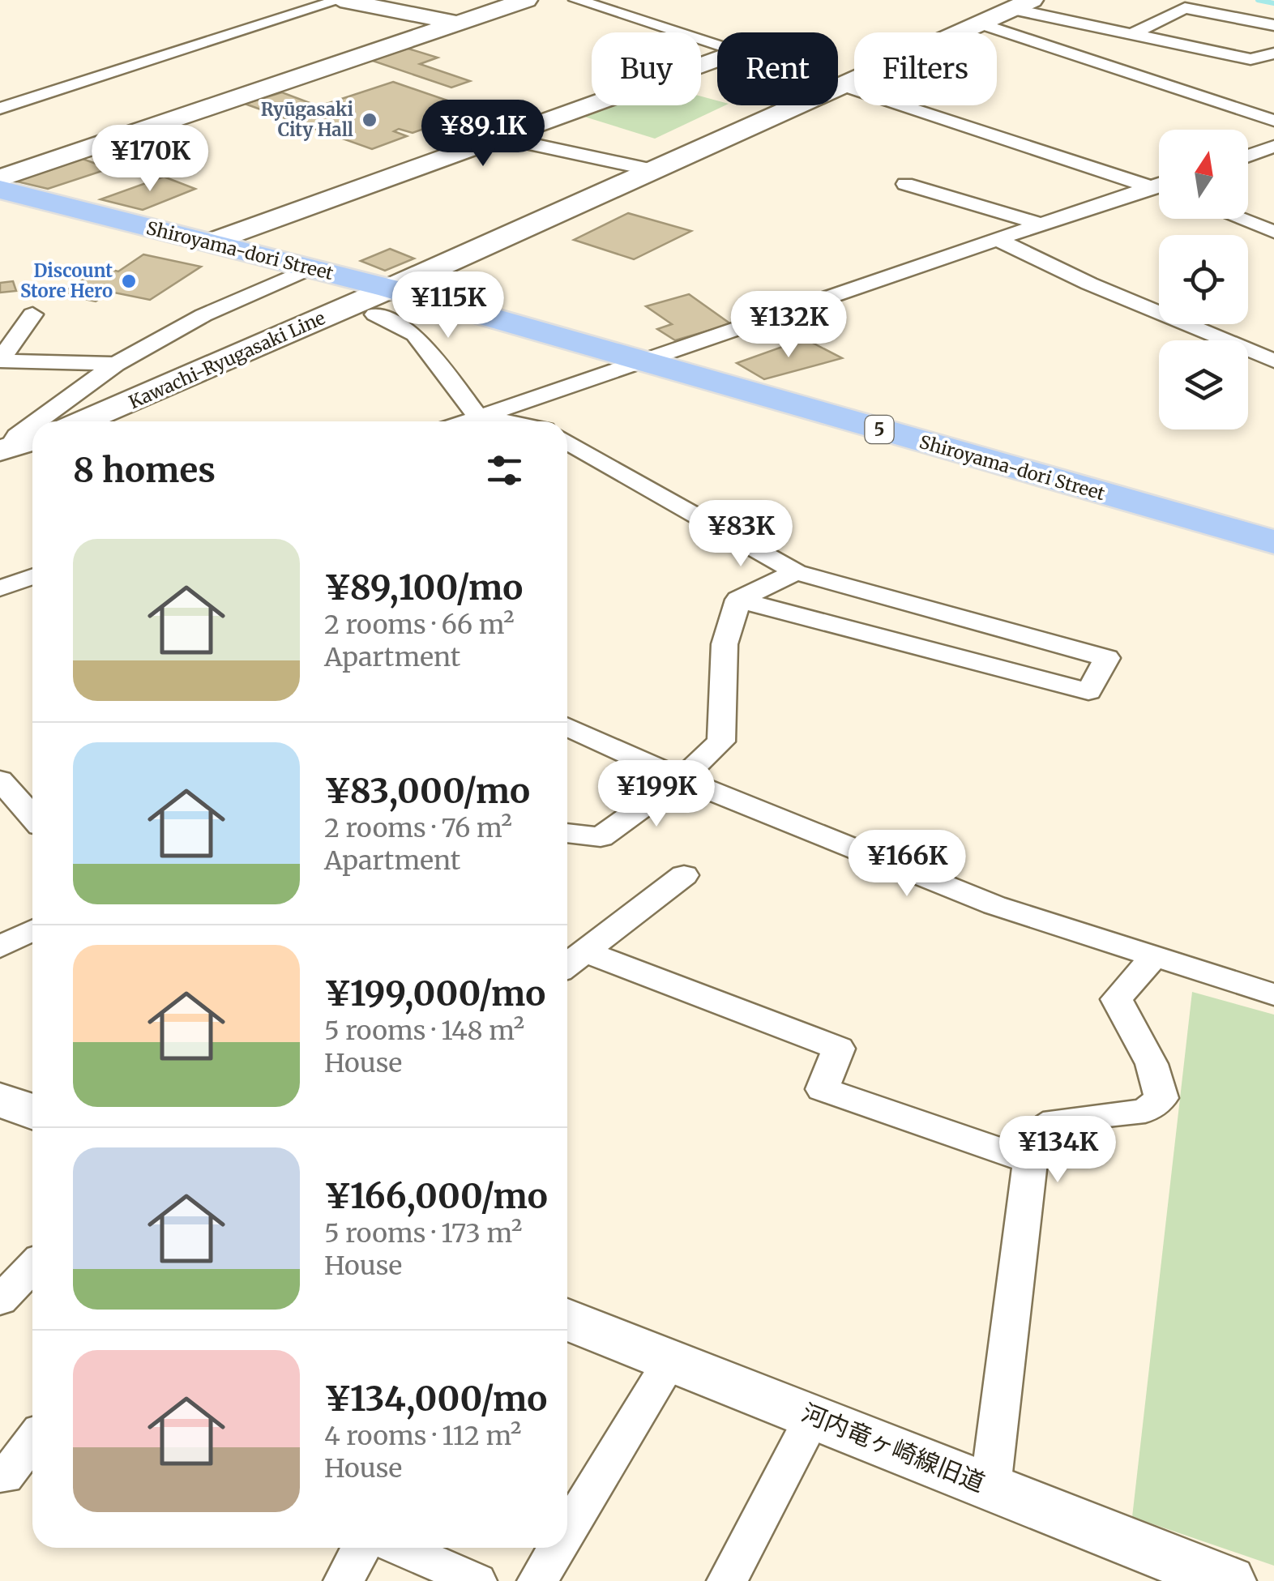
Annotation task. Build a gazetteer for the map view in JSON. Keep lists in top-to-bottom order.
{
  "streets": {
    "main road": ["Shiroyama-dori Street", "5"],
    "street": ["Kawachi-Ryugasaki Line", "河内竜ヶ崎線旧道"]
  },
  "crossings": [
    ["Shiroyama-dori Street", "Kawachi-Ryugasaki Line"]
  ],
  "places": ["Ryūgasaki City Hall", "Discount Store Hero"],
  "north": "top",
  "page": {
    "chip": ["Buy", "Rent", "Filters"],
    "price": [
      "¥89.1K",
      "¥170K",
      "¥115K",
      "¥132K",
      "¥83K",
      "¥199K",
      "¥166K",
      "¥134K"
    ],
    "heading": "8 homes",
    "list": [
      {
        "name": "¥89,100/mo",
        "note": "2 rooms · 66 m² · Apartment"
      },
      {
        "name": "¥83,000/mo",
        "note": "2 rooms · 76 m² · Apartment"
      },
      {
        "name": "¥199,000/mo",
        "note": "5 rooms · 148 m² · House"
      },
      {
        "name": "¥166,000/mo",
        "note": "5 rooms · 173 m² · House"
      },
      {
        "name": "¥134,000/mo",
        "note": "4 rooms · 112 m² · House"
      }
    ]
  }
}
